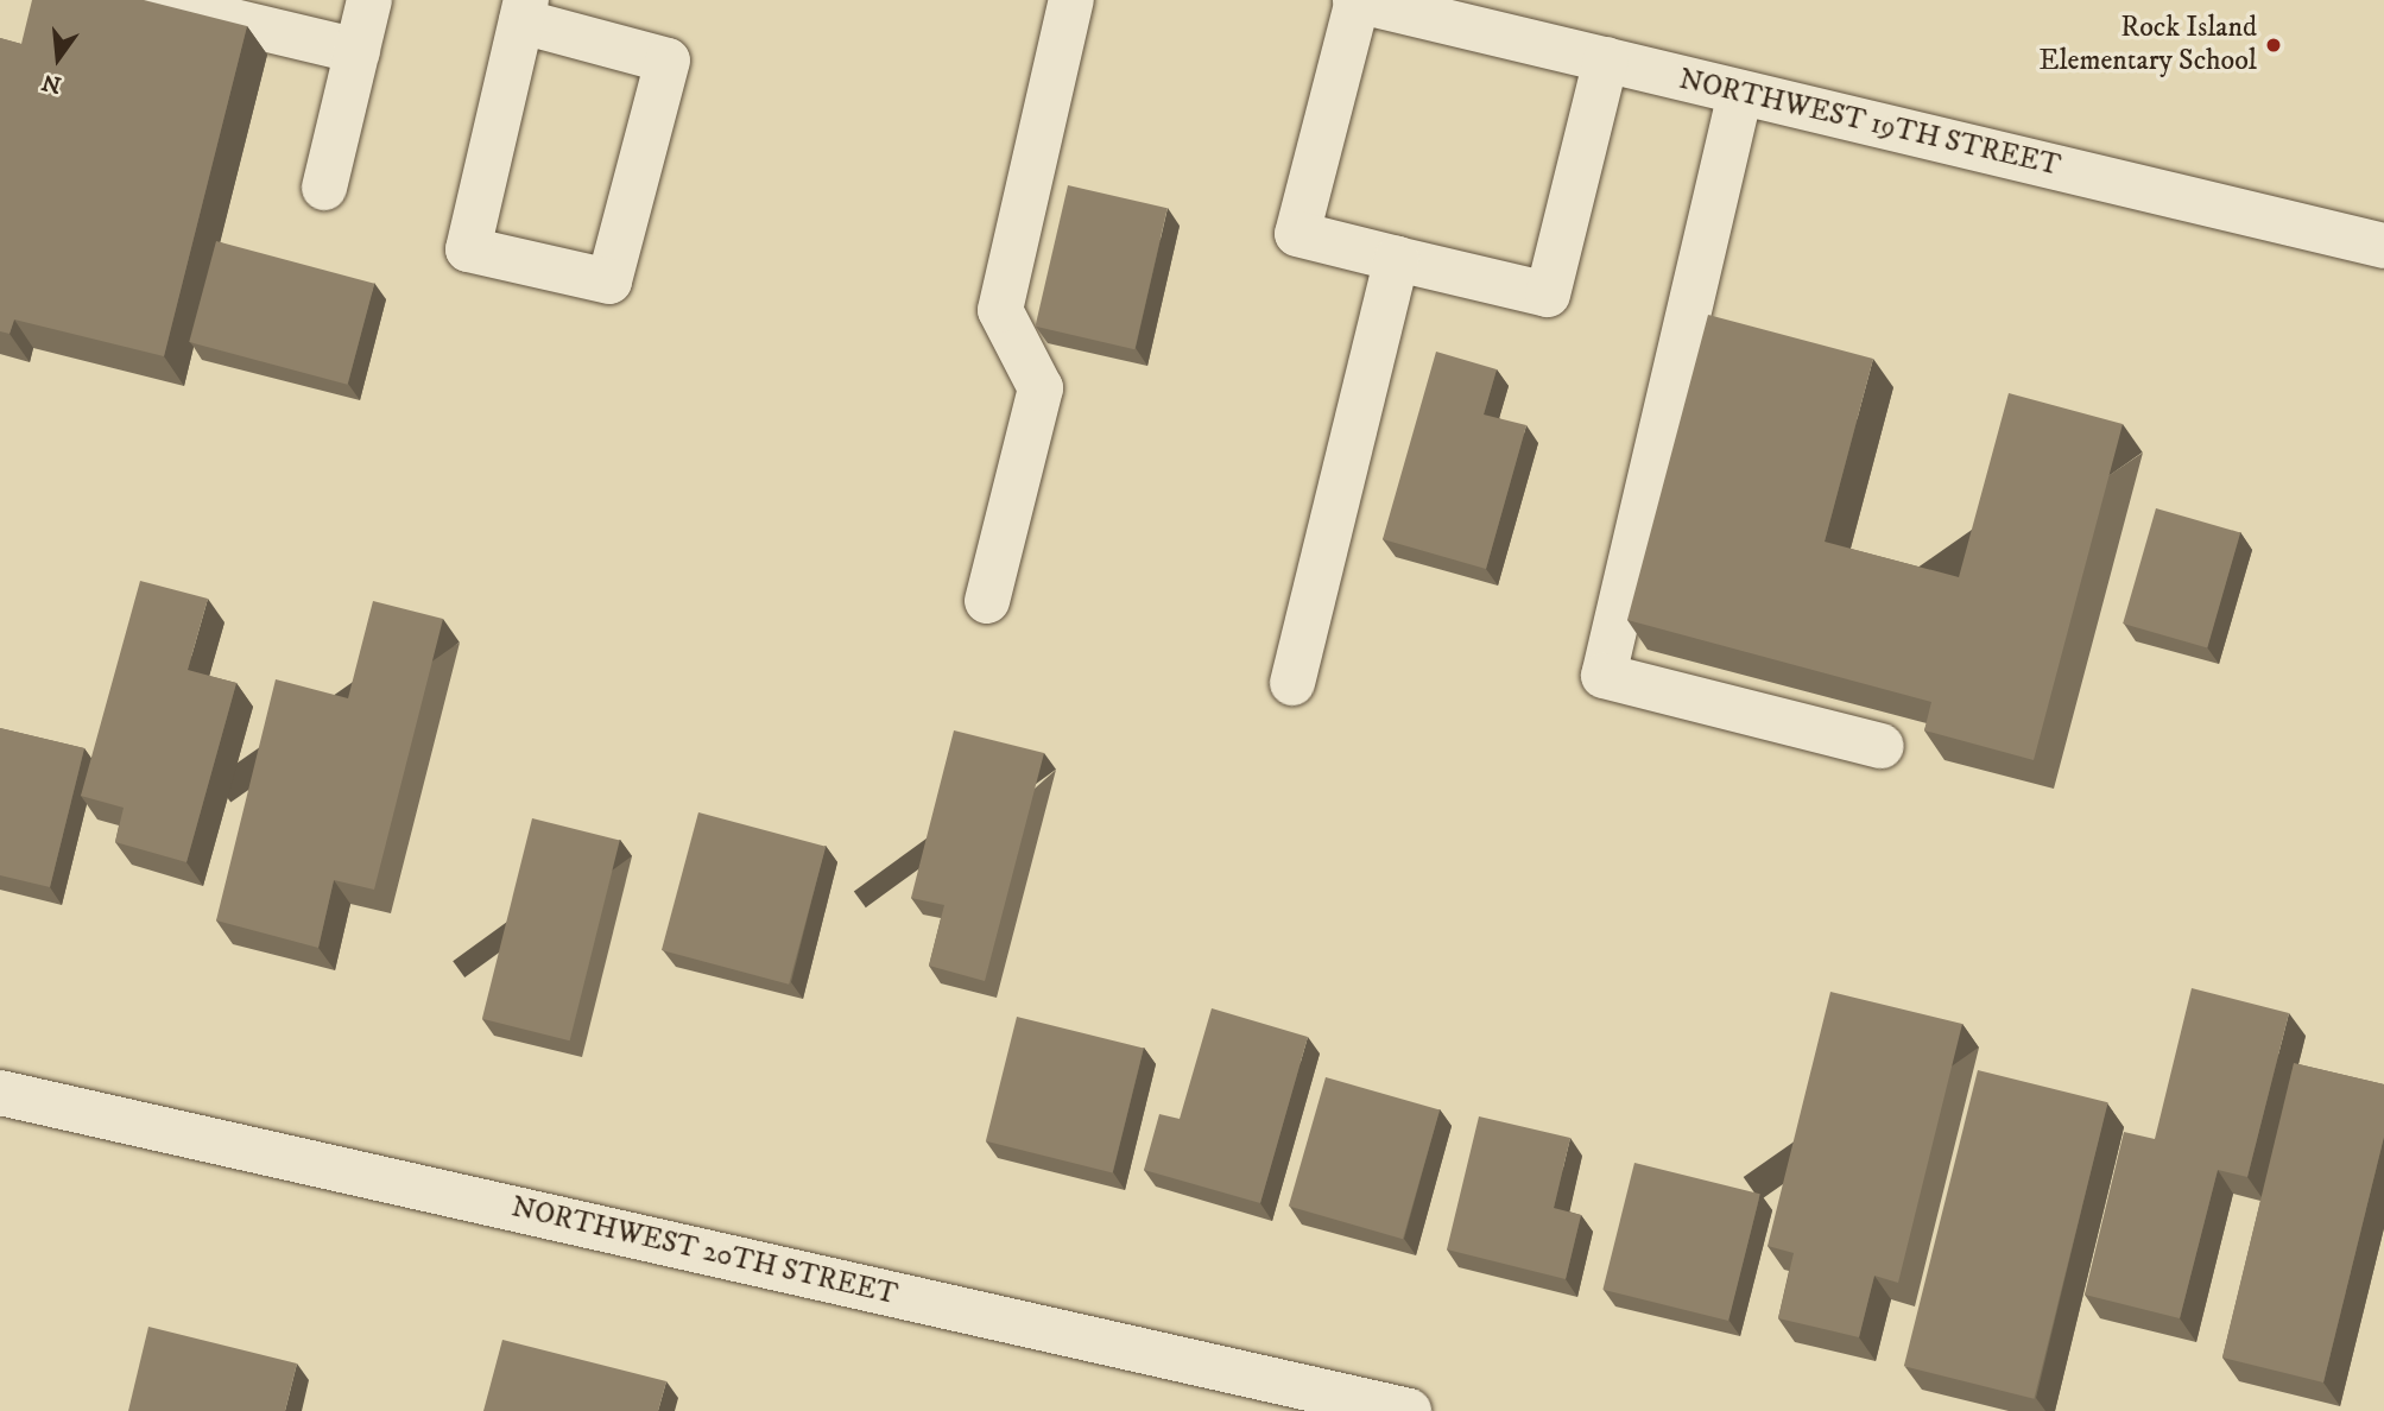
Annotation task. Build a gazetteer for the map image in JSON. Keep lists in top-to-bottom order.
{
  "streets": {
    "street": ["NORTHWEST 19TH STREET", "NORTHWEST 20TH STREET"]
  },
  "places": ["Rock Island Elementary School"],
  "north": "bottom"
}
